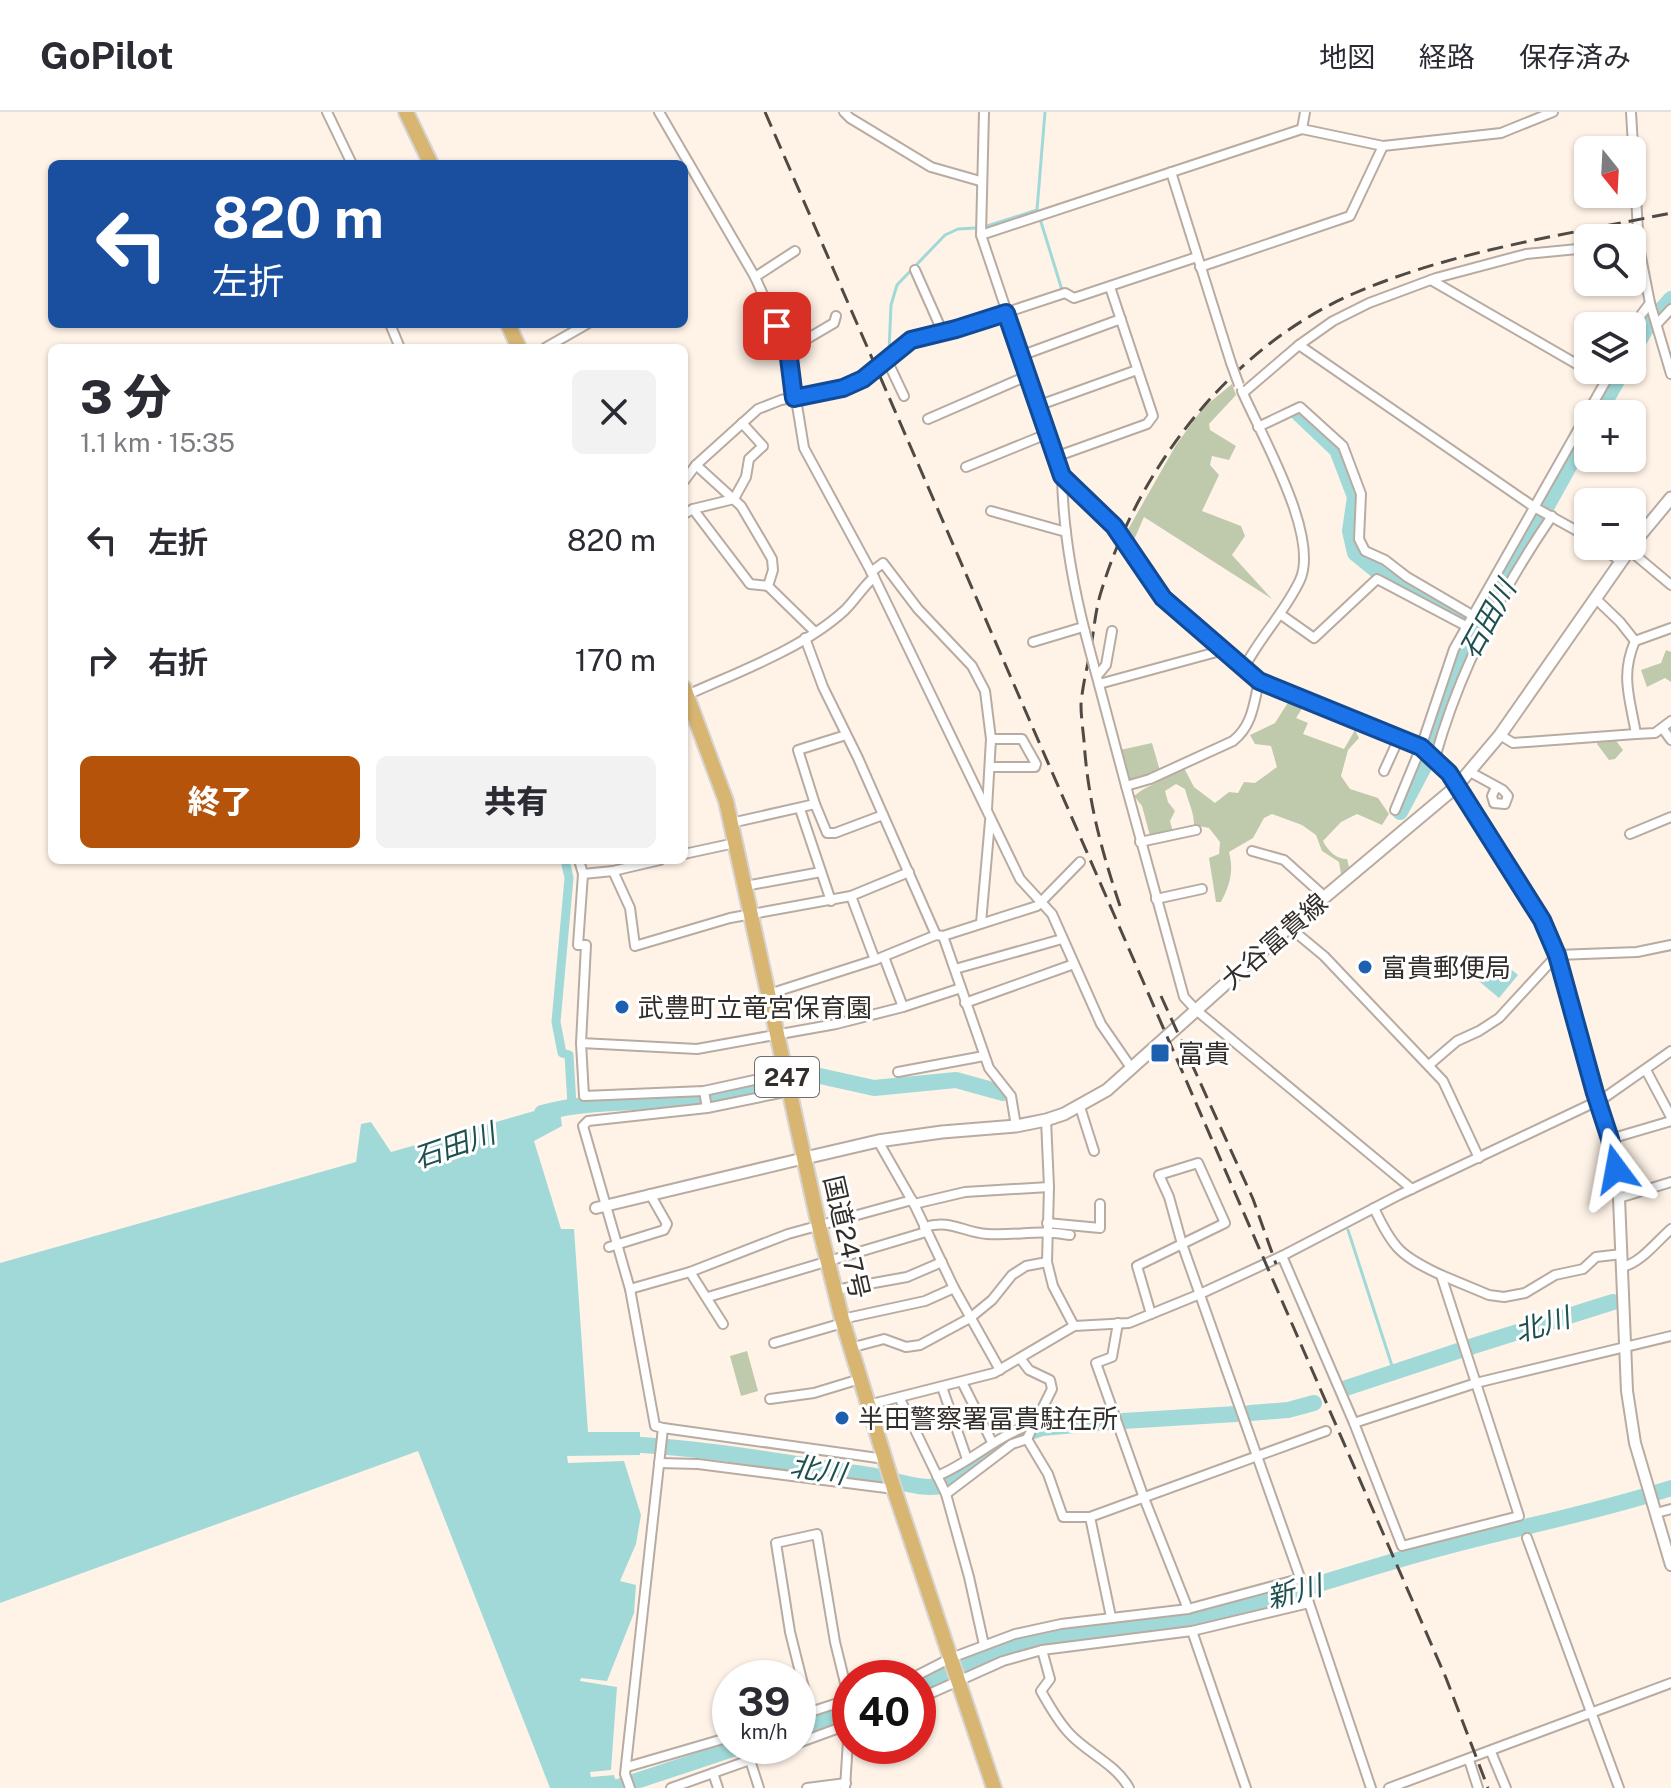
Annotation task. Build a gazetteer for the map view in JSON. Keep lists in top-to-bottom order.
{
  "streets": {
    "highway": ["247", "国道247号"],
    "main road": ["大谷富貴線"]
  },
  "crossings": [
    ["大谷富貴線", "国道247号"]
  ],
  "water": ["石田川", "北川", "新川"],
  "places": {
    "other": ["富貴郵便局", "武豊町立竜宮保育園", "半田警察署冨貴駐在所"],
    "transit": ["富貴"]
  },
  "north": "bottom",
  "page": {
    "header": "GoPilot",
    "nav": ["地図", "経路", "保存済み"],
    "map_buttons": ["+", "−"],
    "turn": ["820 m", "左折"],
    "heading": ["3 分", "1.1 km · 15:35"],
    "list": [
      {
        "name": "左折",
        "value": "820 m"
      },
      {
        "name": "右折",
        "value": "170 m"
      }
    ],
    "buttons": ["終了", "共有"],
    "speed": "39 km/h",
    "limit": "40"
  }
}
